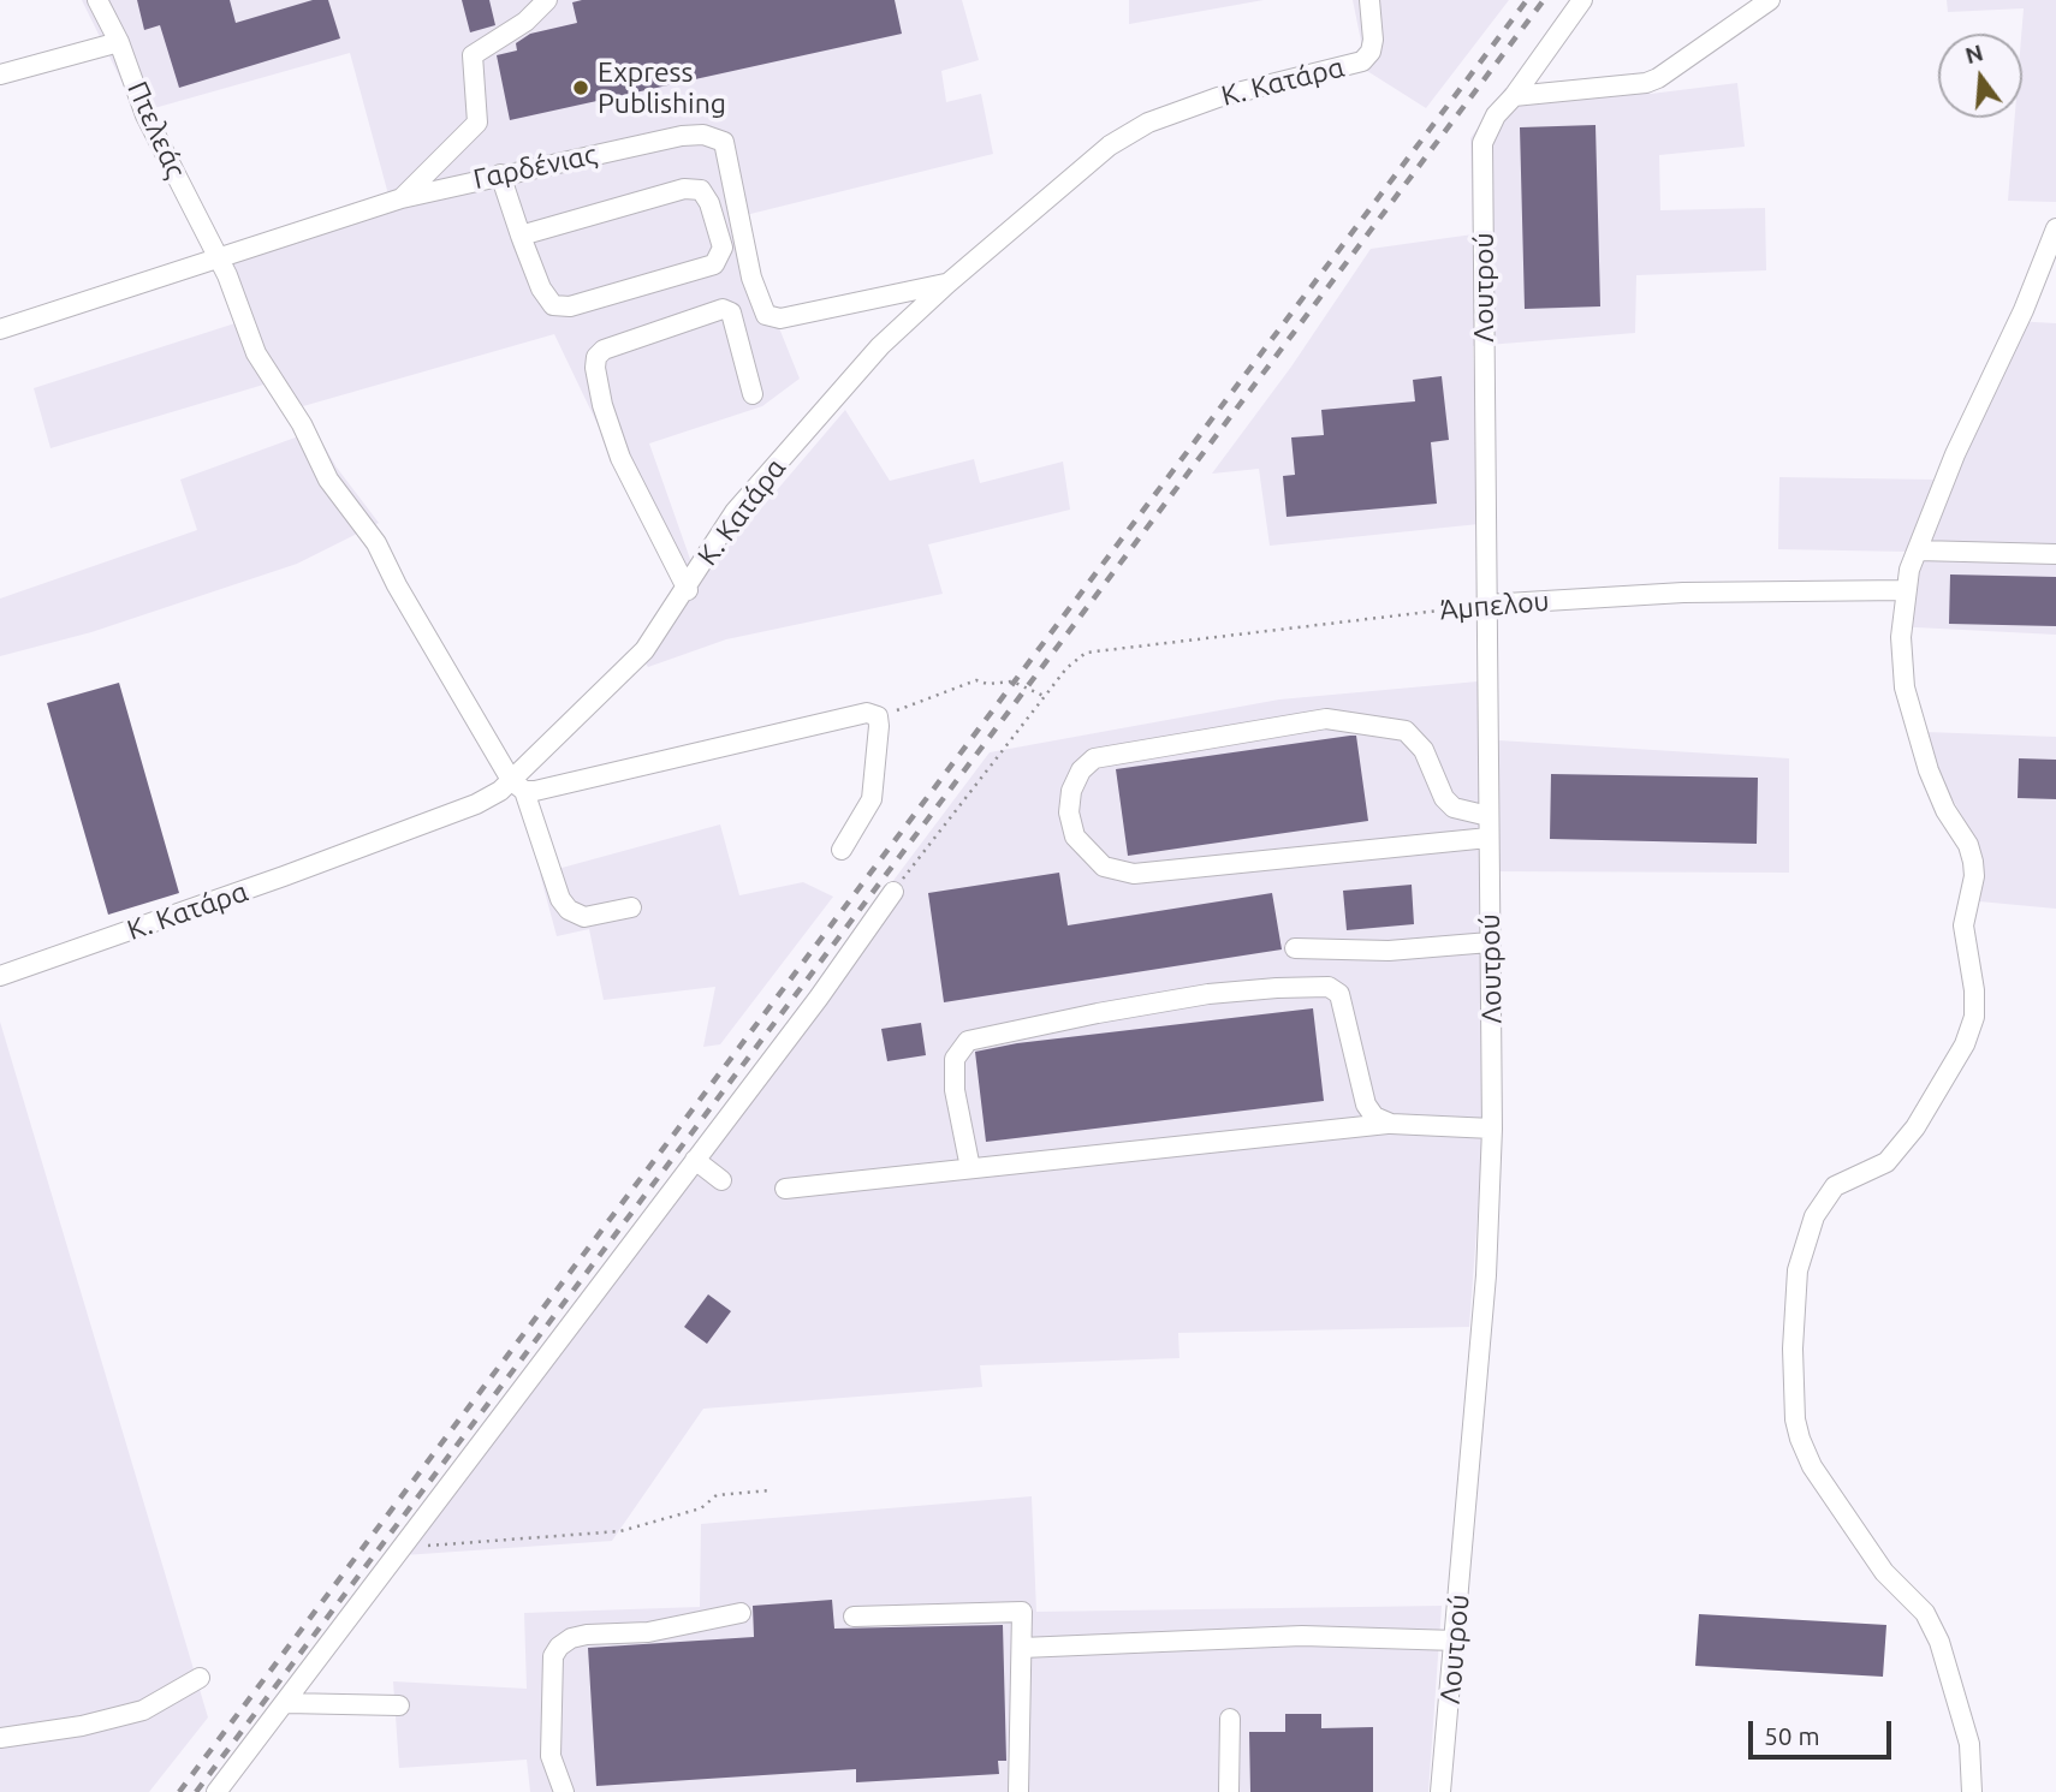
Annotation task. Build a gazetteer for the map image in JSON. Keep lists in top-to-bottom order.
{
  "streets": {
    "street": [
      "Κ. Κατάρα",
      "Πτελεάς",
      "Γαρδένιας",
      "Λουτρού",
      "Άμπελου"
    ]
  },
  "crossings": [
    ["Κ. Κατάρα", "Πτελεάς"],
    ["Κ. Κατάρα", "Γαρδένιας"],
    ["Πτελεάς", "Γαρδένιας"],
    ["Λουτρού", "Άμπελου"]
  ],
  "places": ["Express Publishing"],
  "scale_bar": "50 m",
  "north": "top"
}
